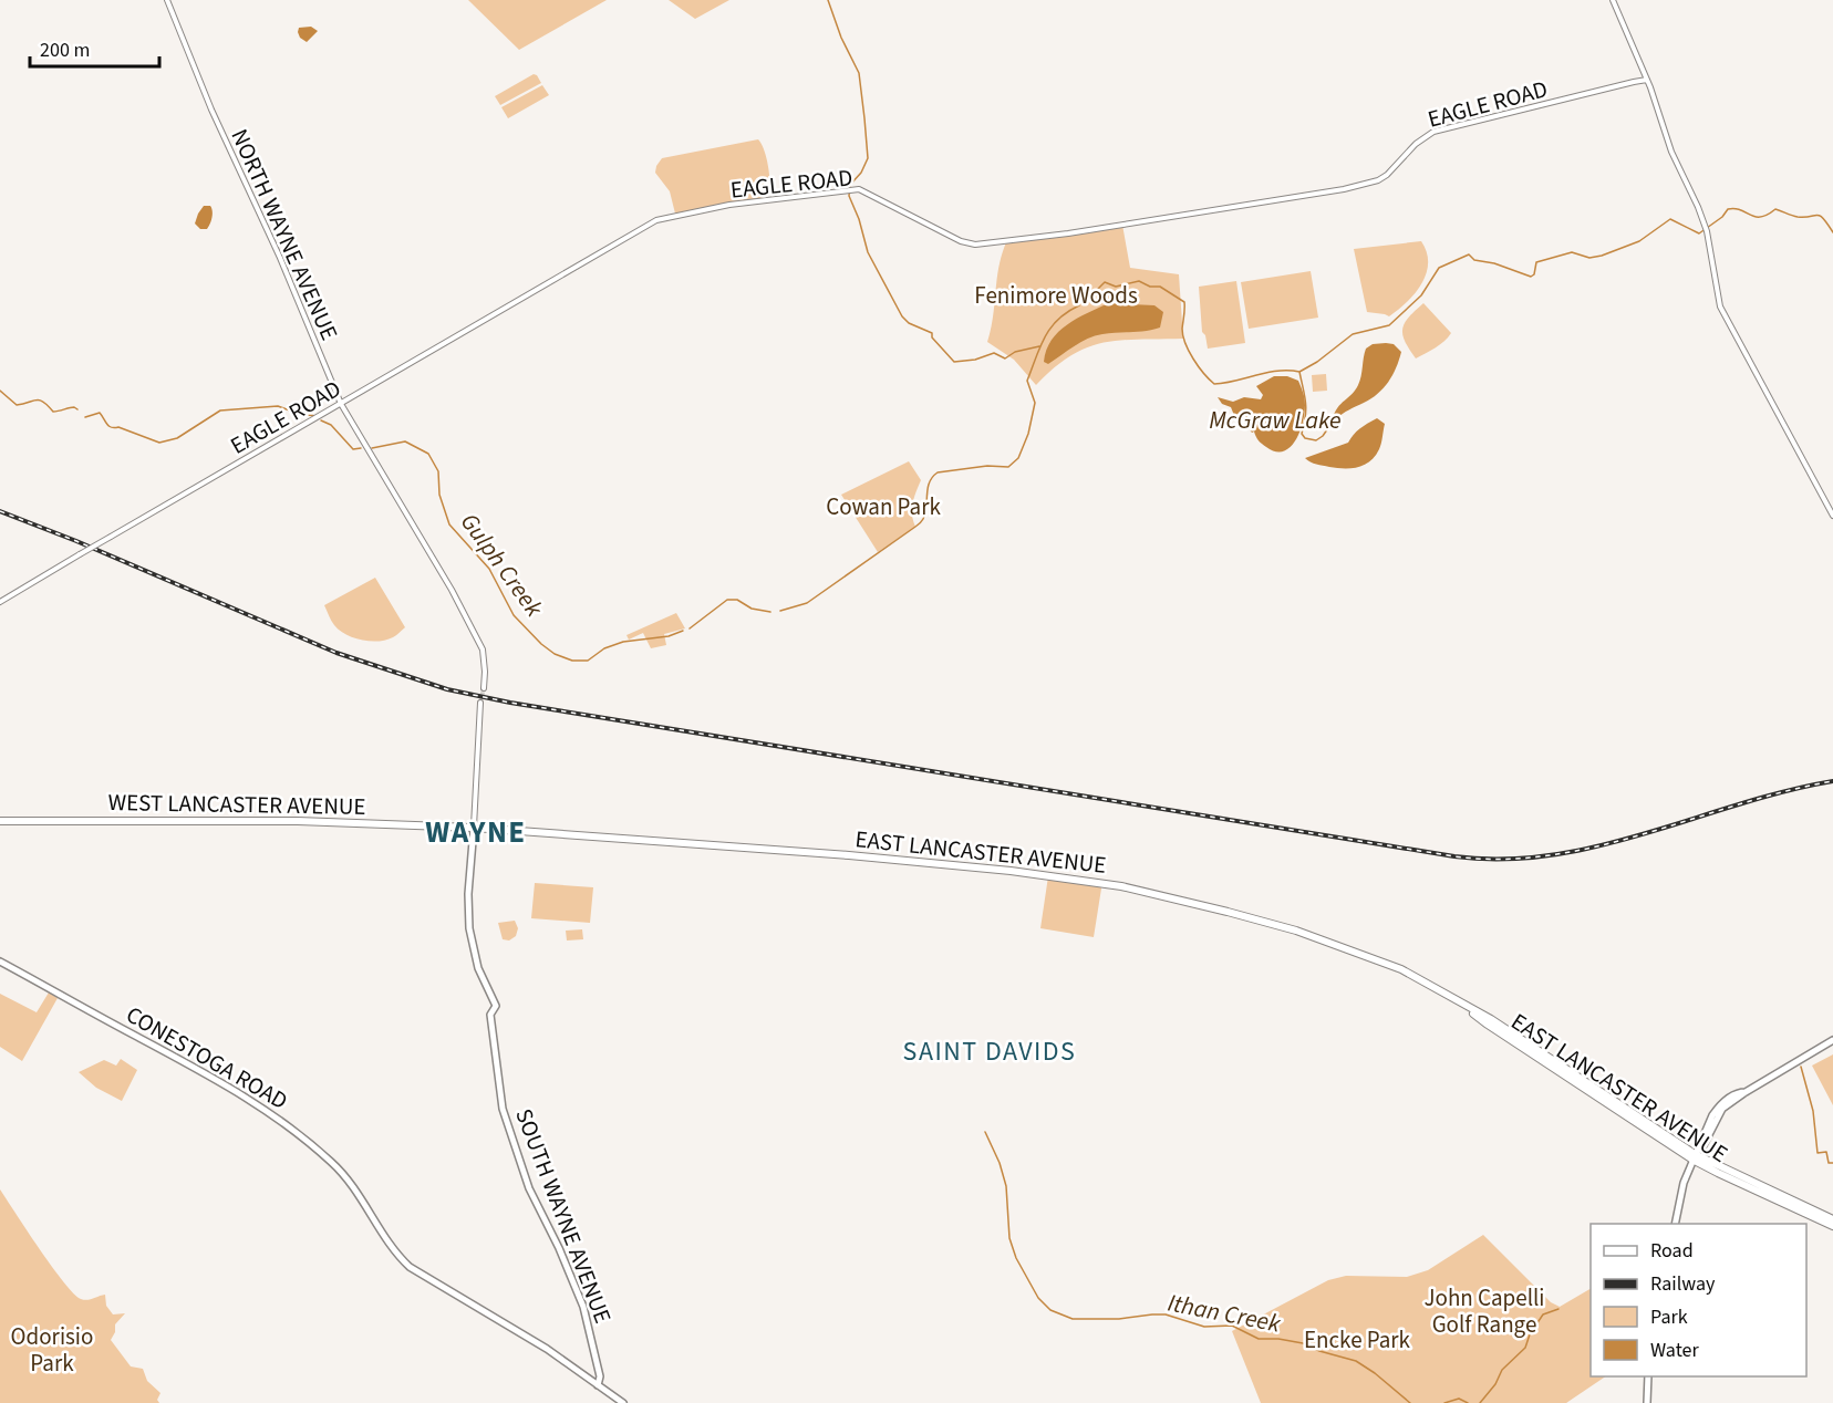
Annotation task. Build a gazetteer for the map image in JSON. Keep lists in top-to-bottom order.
{
  "streets": {
    "highway": ["WEST LANCASTER AVENUE", "EAST LANCASTER AVENUE"],
    "main road": ["CONESTOGA ROAD", "SOUTH WAYNE AVENUE"],
    "street": ["EAGLE ROAD", "NORTH WAYNE AVENUE"]
  },
  "crossings": [
    ["EAGLE ROAD", "NORTH WAYNE AVENUE"],
    ["WEST LANCASTER AVENUE", "EAST LANCASTER AVENUE"],
    ["WEST LANCASTER AVENUE", "SOUTH WAYNE AVENUE"],
    ["EAST LANCASTER AVENUE", "SOUTH WAYNE AVENUE"],
    ["CONESTOGA ROAD", "SOUTH WAYNE AVENUE"]
  ],
  "districts": ["WAYNE", "SAINT DAVIDS"],
  "water": ["McGraw Lake", "Gulph Creek", "Ithan Creek"],
  "parks": [
    "Fenimore Woods",
    "Cowan Park",
    "John Capelli Golf Range",
    "Odorisio Park",
    "Encke Park"
  ],
  "legend": [
    "Road",
    "Railway",
    "Park",
    "Water"
  ],
  "scale_bar": "200 m"
}
